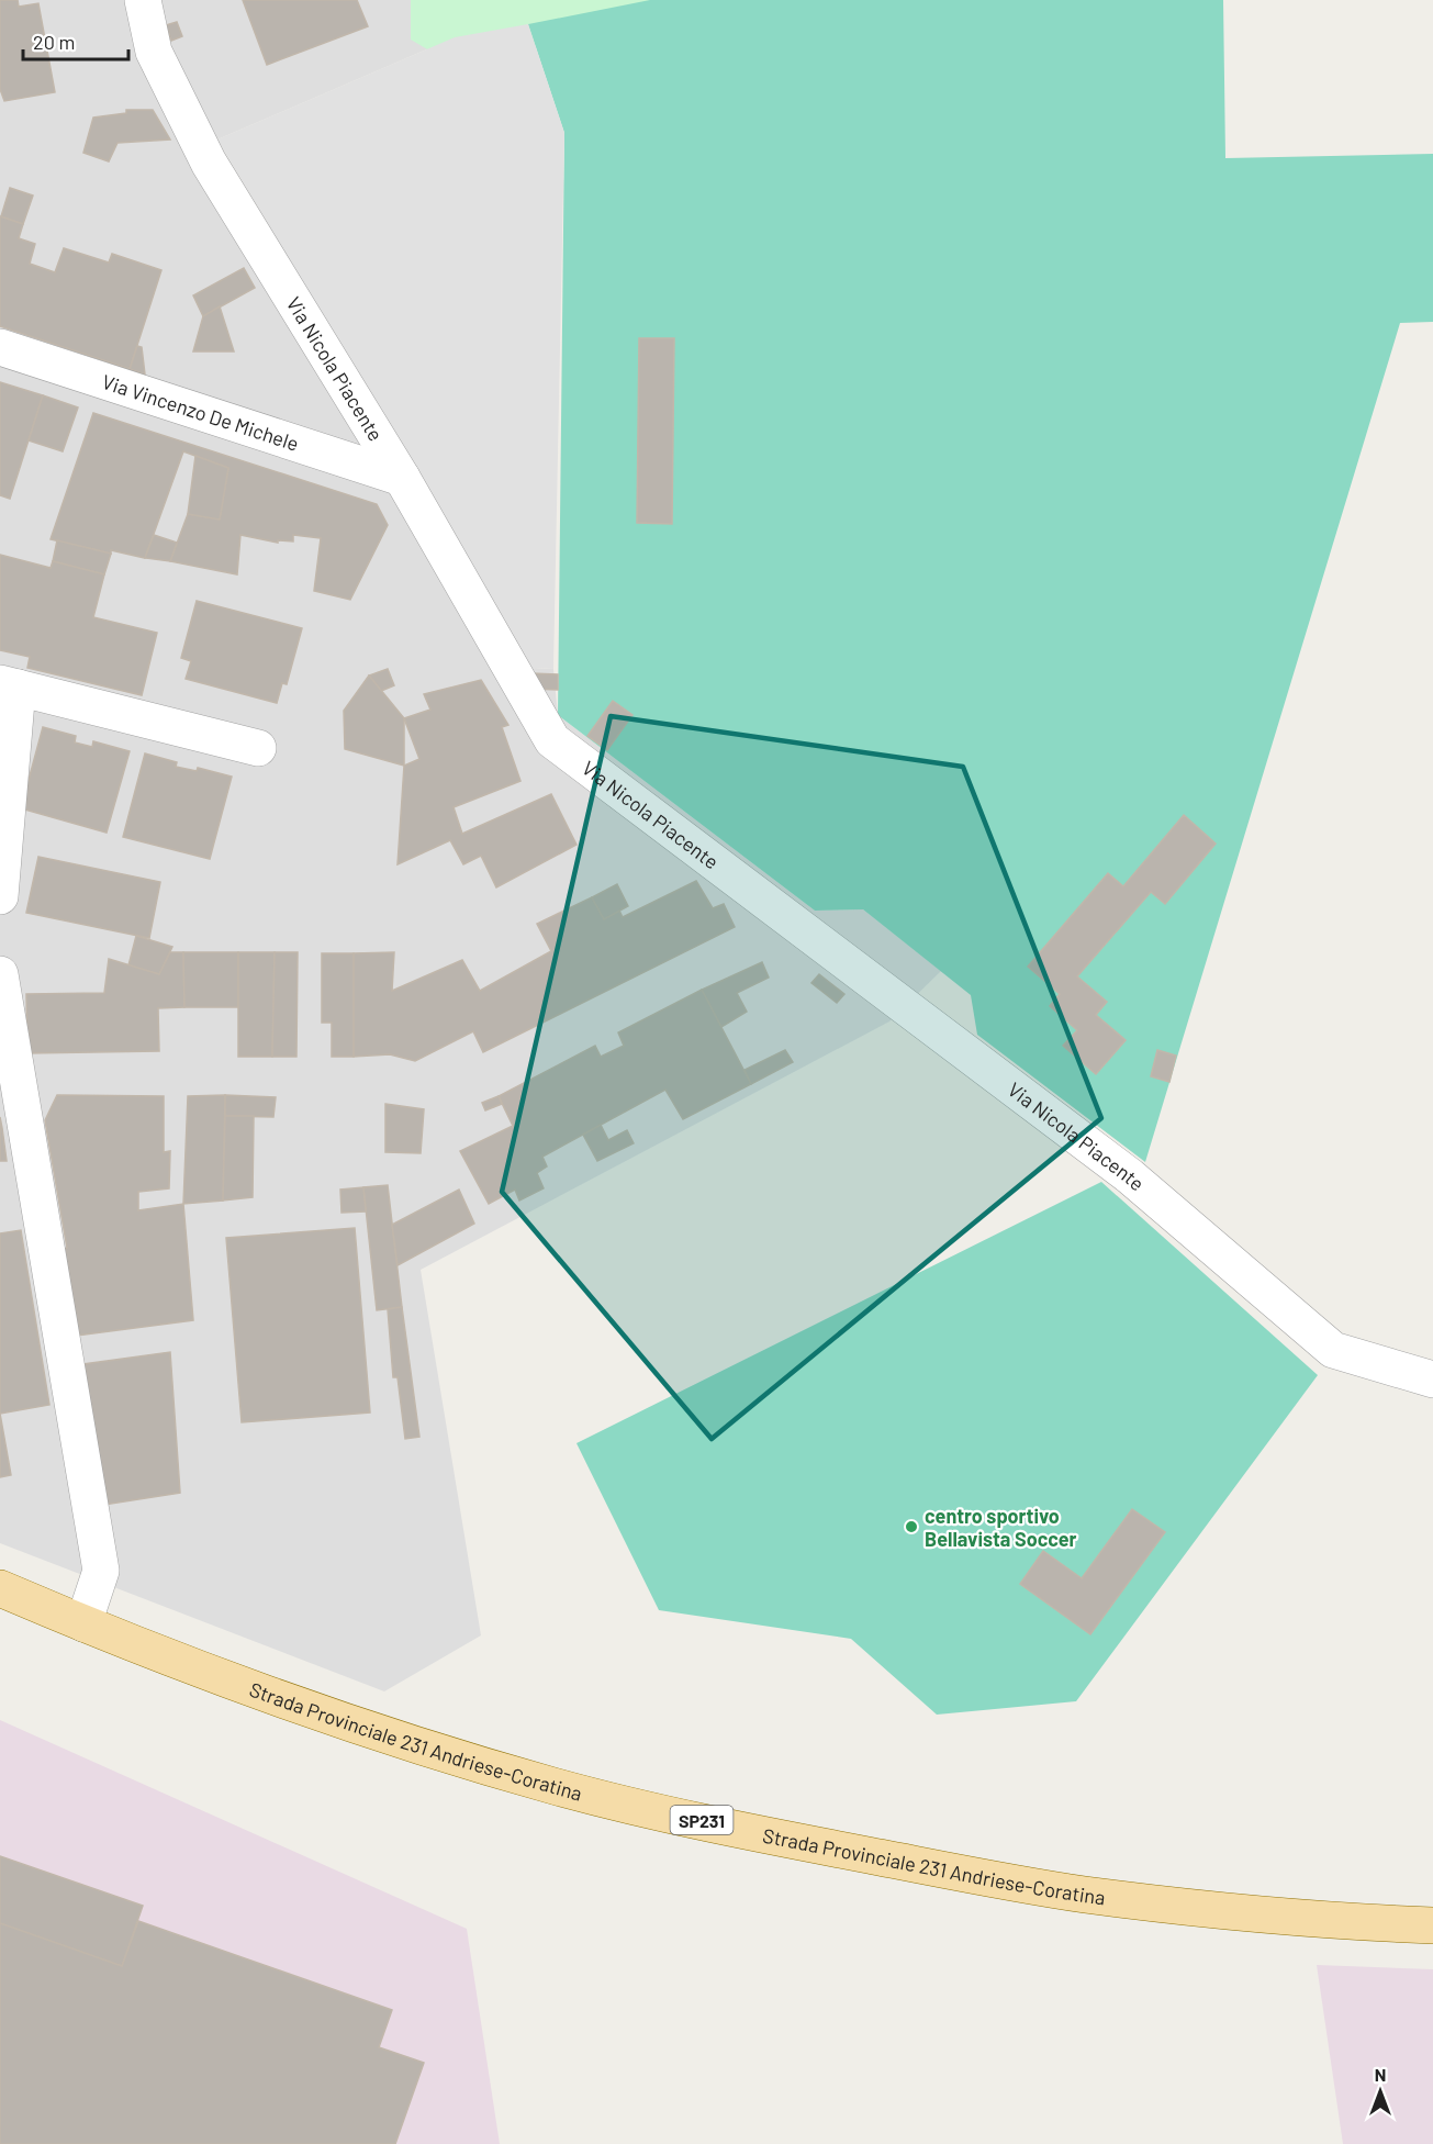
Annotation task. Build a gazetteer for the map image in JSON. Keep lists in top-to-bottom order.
{
  "streets": {
    "main road": ["Strada Provinciale 231 Andriese-Coratina", "SP231"],
    "street": ["Via Nicola Piacente", "Via Vincenzo De Michele"]
  },
  "crossings": [
    ["Via Nicola Piacente", "Via Vincenzo De Michele"]
  ],
  "places": ["centro sportivo Bellavista Soccer"],
  "scale_bar": "20 m",
  "north": "top"
}
